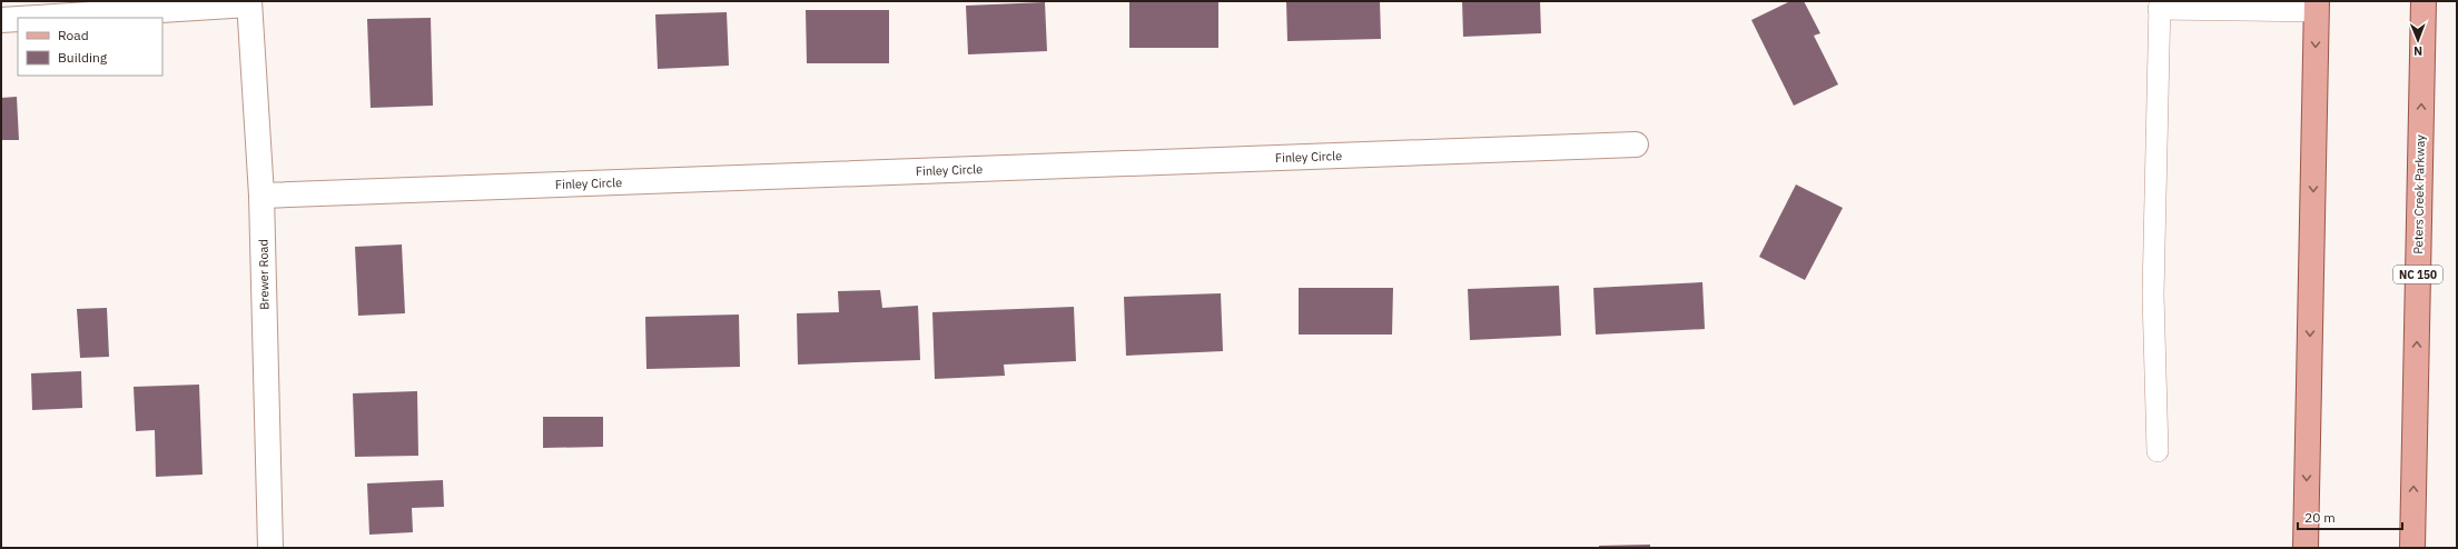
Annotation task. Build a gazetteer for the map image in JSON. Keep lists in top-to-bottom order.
{
  "streets": {
    "main road": ["Peters Creek Parkway", "NC 150"],
    "street": ["Finley Circle", "Brewer Road"]
  },
  "crossings": [
    ["Finley Circle", "Brewer Road"]
  ],
  "legend": ["Road", "Building"],
  "scale_bar": "20 m",
  "north": "bottom"
}
